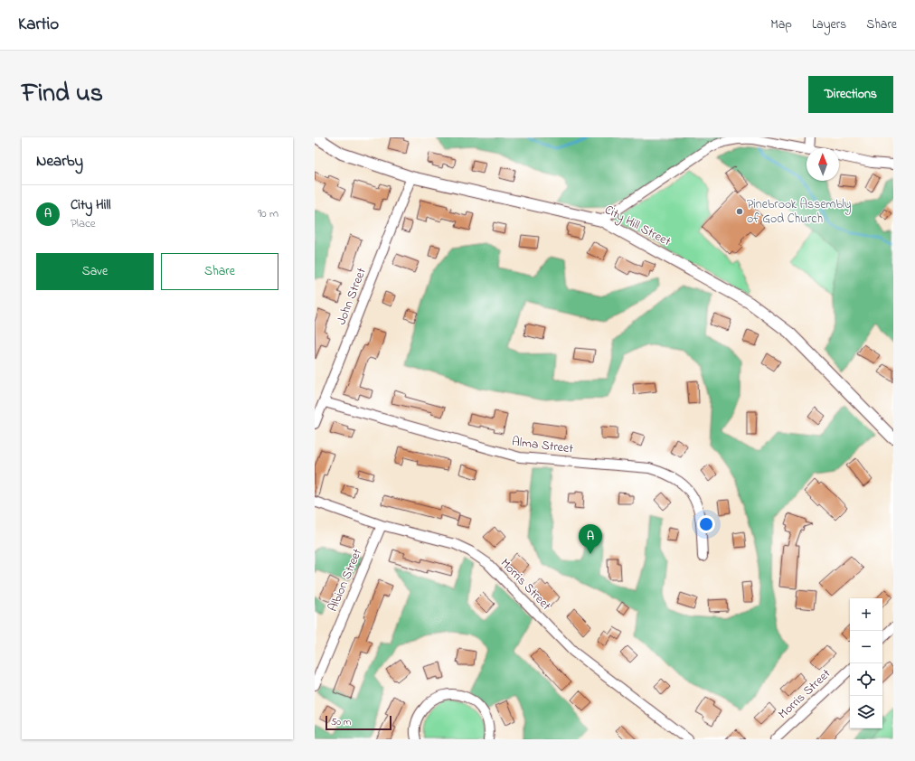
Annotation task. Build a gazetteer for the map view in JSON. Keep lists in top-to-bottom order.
{
  "streets": {
    "street": [
      "City Hill Street",
      "John Street",
      "Alma Street",
      "Albion Street",
      "Morris Street"
    ]
  },
  "crossings": [
    ["City Hill Street", "John Street"],
    ["John Street", "Alma Street"],
    ["Albion Street", "Morris Street"]
  ],
  "places": ["Pinebrook Assembly of God Church"],
  "scale_bar": "50 m",
  "north": "top",
  "page": {
    "header": "Kartio",
    "nav": ["Map", "Layers", "Share"],
    "title": "Find us",
    "buttons": [
      "Directions",
      ["Save", "Share"]
    ],
    "heading": "Nearby",
    "list": [
      {
        "mark": "A",
        "name": "City Hill",
        "note": "Place",
        "value": "90 m"
      }
    ],
    "pins": "A",
    "map_buttons": ["+", "−"],
    "scale": "50 m"
  }
}
